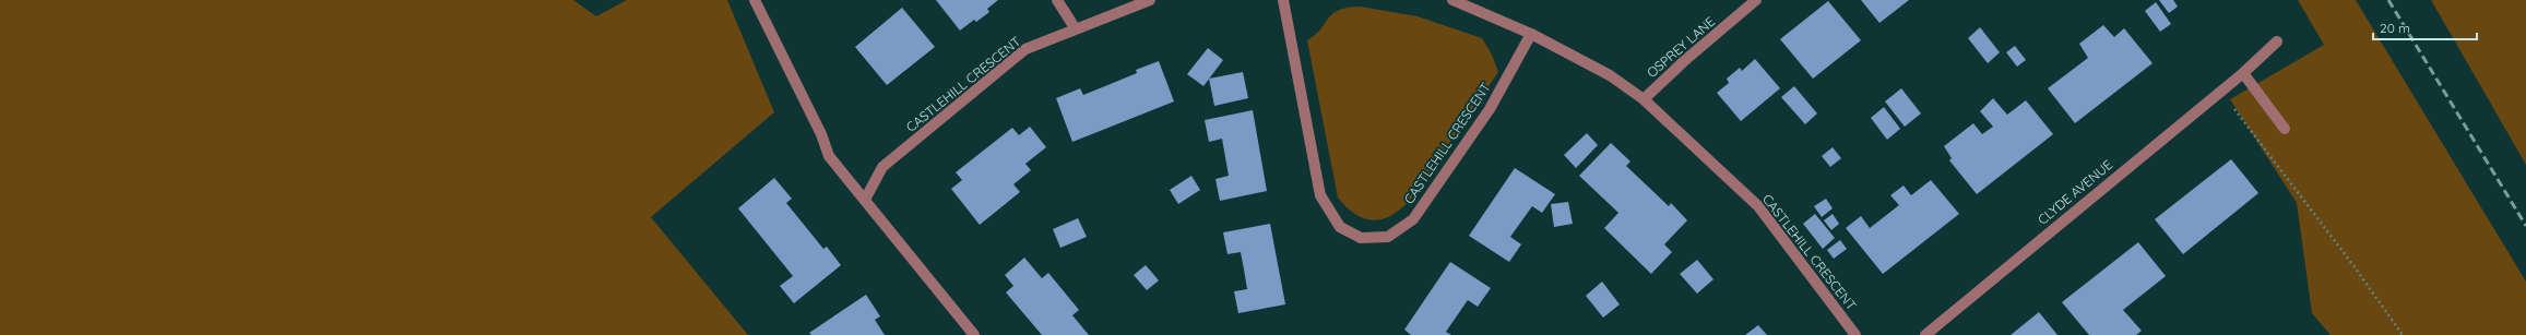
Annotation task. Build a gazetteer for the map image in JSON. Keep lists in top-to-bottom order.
{
  "streets": {
    "street": ["OSPREY LANE", "CASTLEHILL CRESCENT", "CLYDE AVENUE"]
  },
  "crossings": [
    ["OSPREY LANE", "CASTLEHILL CRESCENT"]
  ],
  "scale_bar": "20 m"
}
